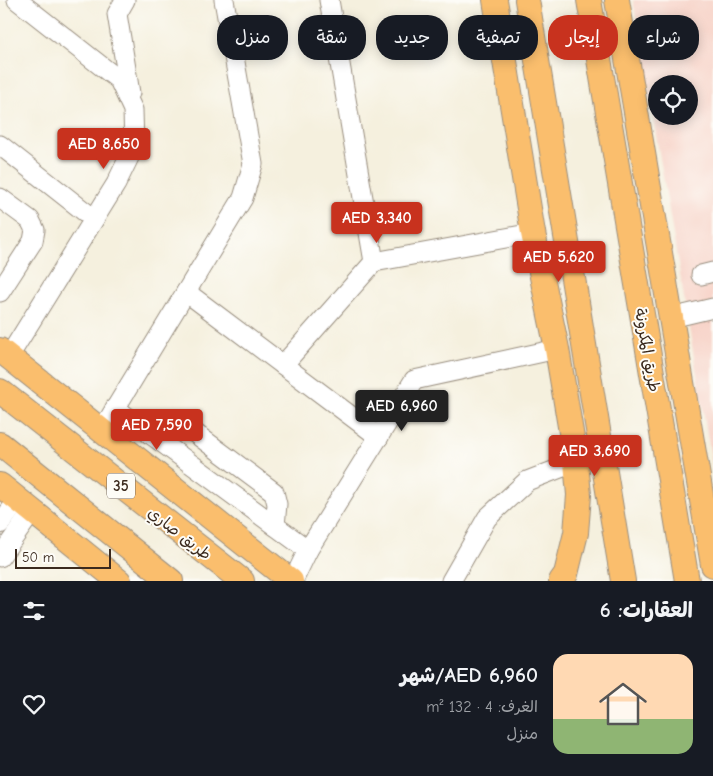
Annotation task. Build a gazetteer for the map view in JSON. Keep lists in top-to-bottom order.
{
  "streets": {
    "main road": ["طريق المكرونة", "35", "طريق صاري"]
  },
  "scale_bar": "50 m",
  "page": {
    "chip": [
      "شراء",
      "إيجار",
      "تصفية",
      "جديد",
      "شقة",
      "منزل"
    ],
    "price": [
      "AED 8,650",
      "AED 3,340",
      "AED 5,620",
      "AED 6,960",
      "AED 7,590",
      "AED 3,690"
    ],
    "scale": "50 m",
    "heading": "العقارات: 6",
    "list": [
      {
        "name": "AED 6,960/شهر",
        "note": "الغرف: 4 · 132 m² · منزل"
      }
    ]
  }
}
